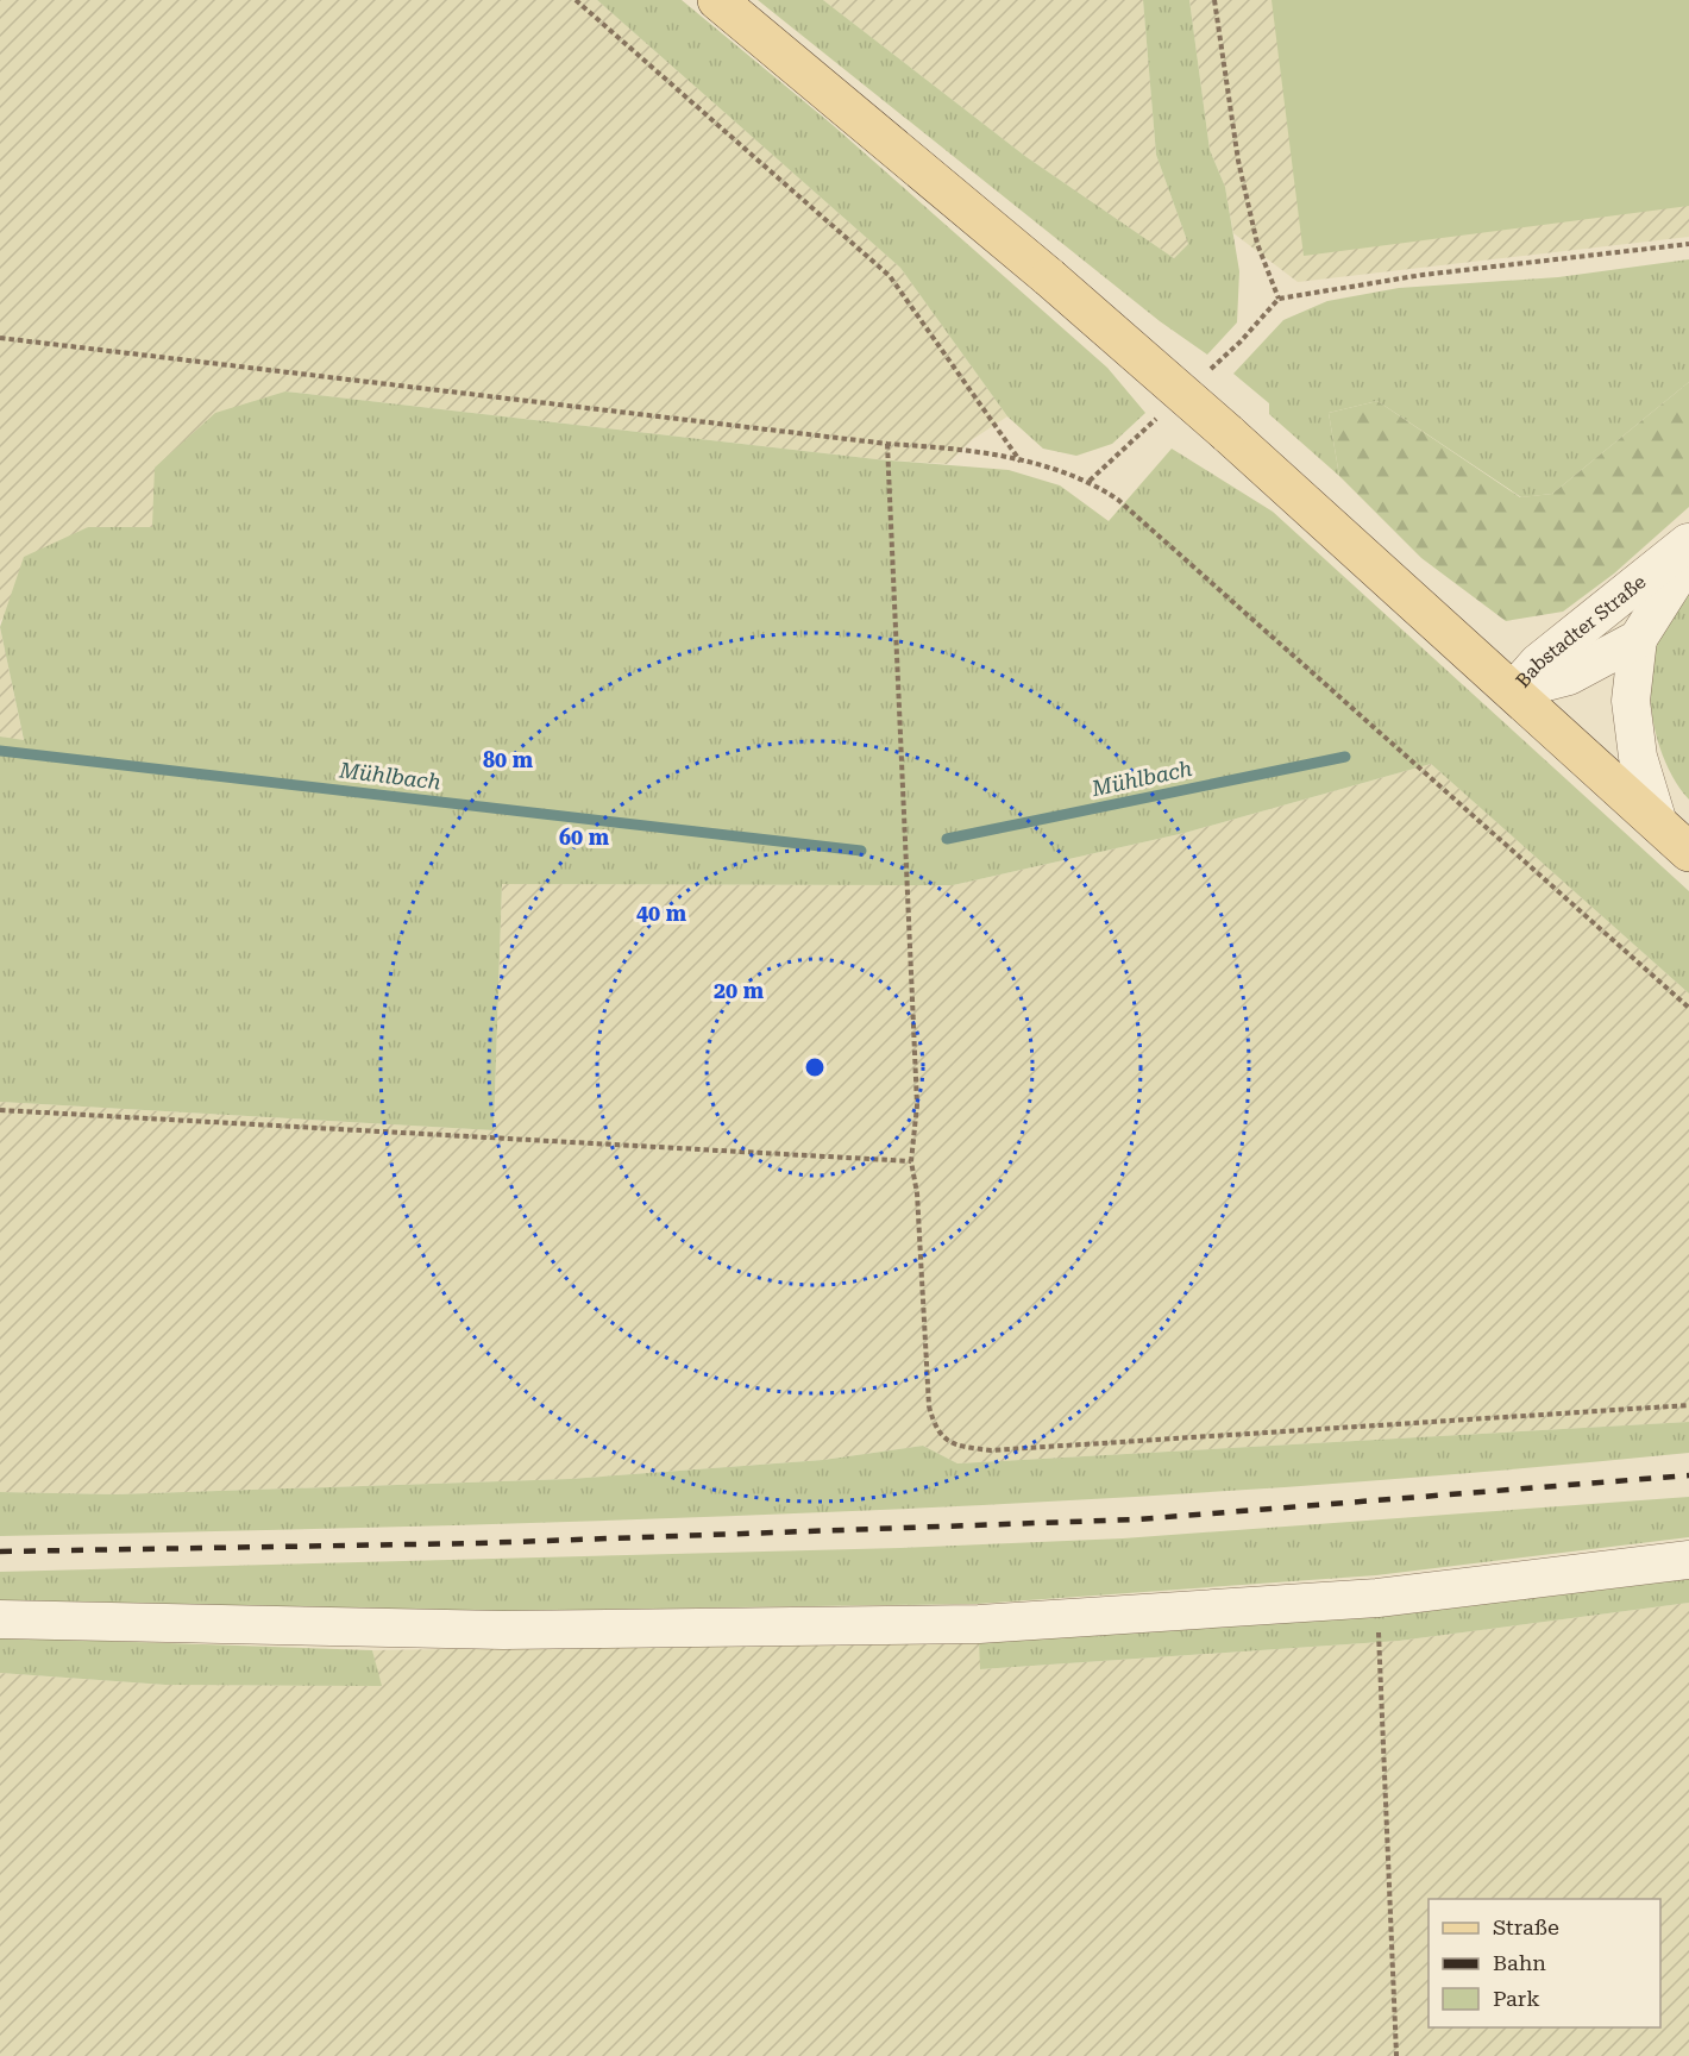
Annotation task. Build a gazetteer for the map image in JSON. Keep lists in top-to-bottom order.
{
  "streets": {
    "street": ["Babstadter Straße"]
  },
  "water": ["Mühlbach"],
  "legend": ["Straße", "Bahn", "Park"],
  "rings": [
    "80 m",
    "60 m",
    "40 m",
    "20 m"
  ]
}
